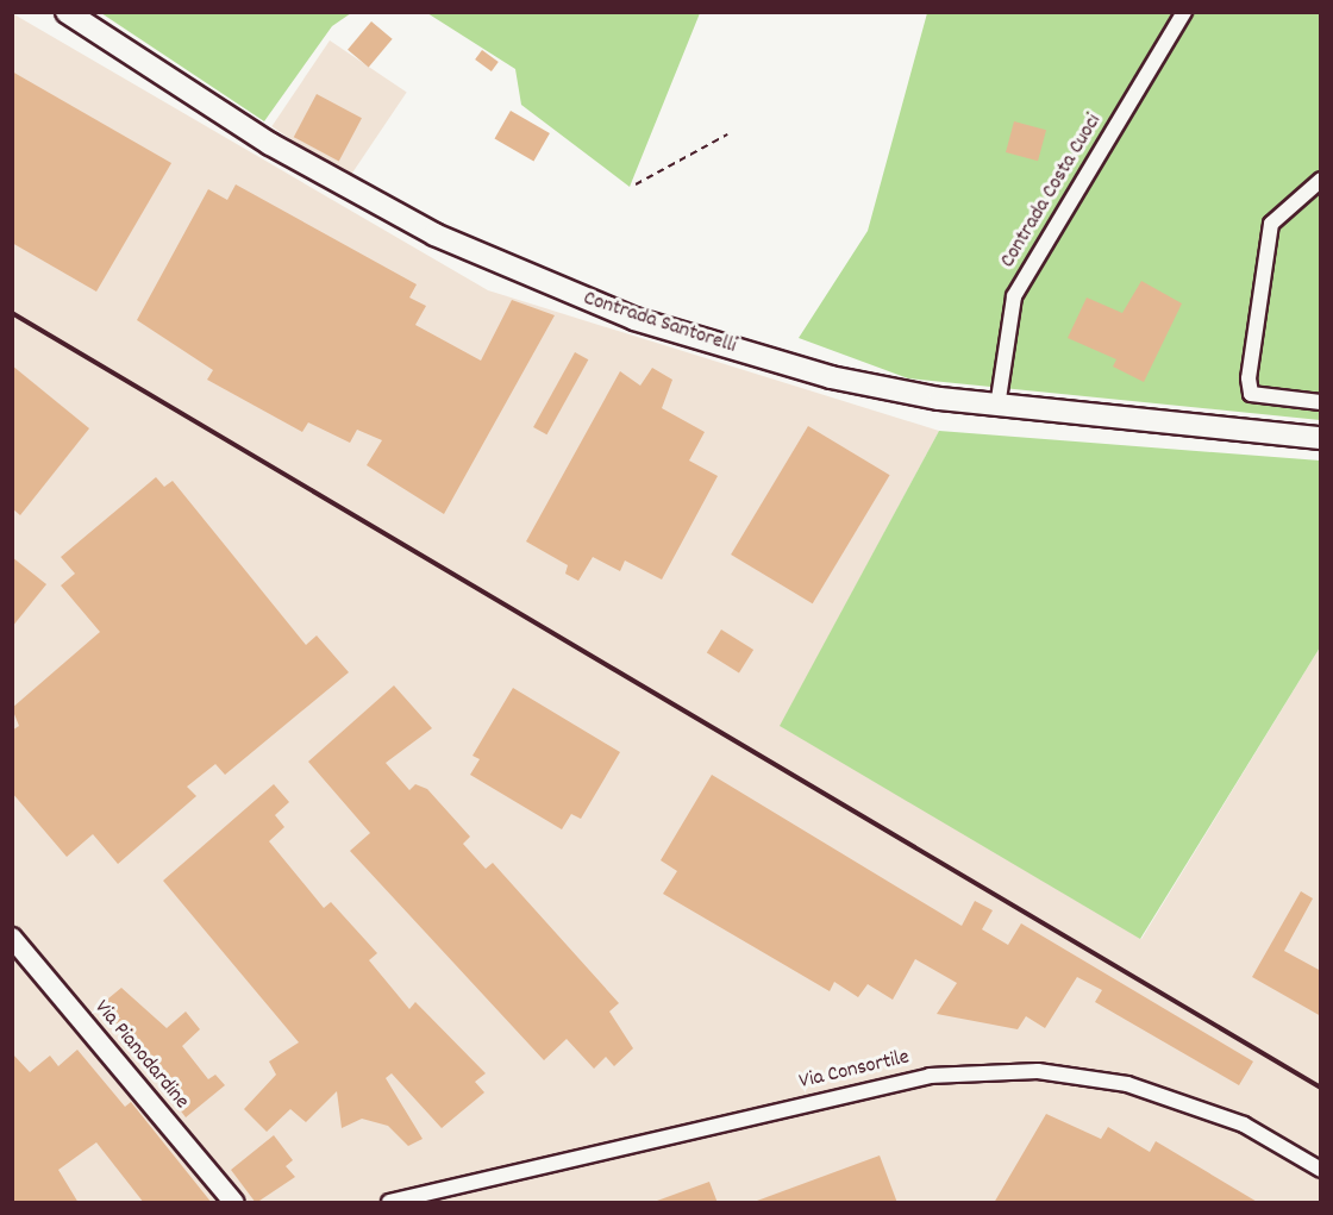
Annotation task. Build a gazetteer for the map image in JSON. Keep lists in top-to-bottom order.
{
  "streets": {
    "main road": ["Contrada Santorelli"],
    "street": ["Contrada Costa Cuoci", "Via Pianodardine", "Via Consortile"]
  },
  "crossings": [
    ["Contrada Costa Cuoci", "Contrada Santorelli"]
  ]
}
